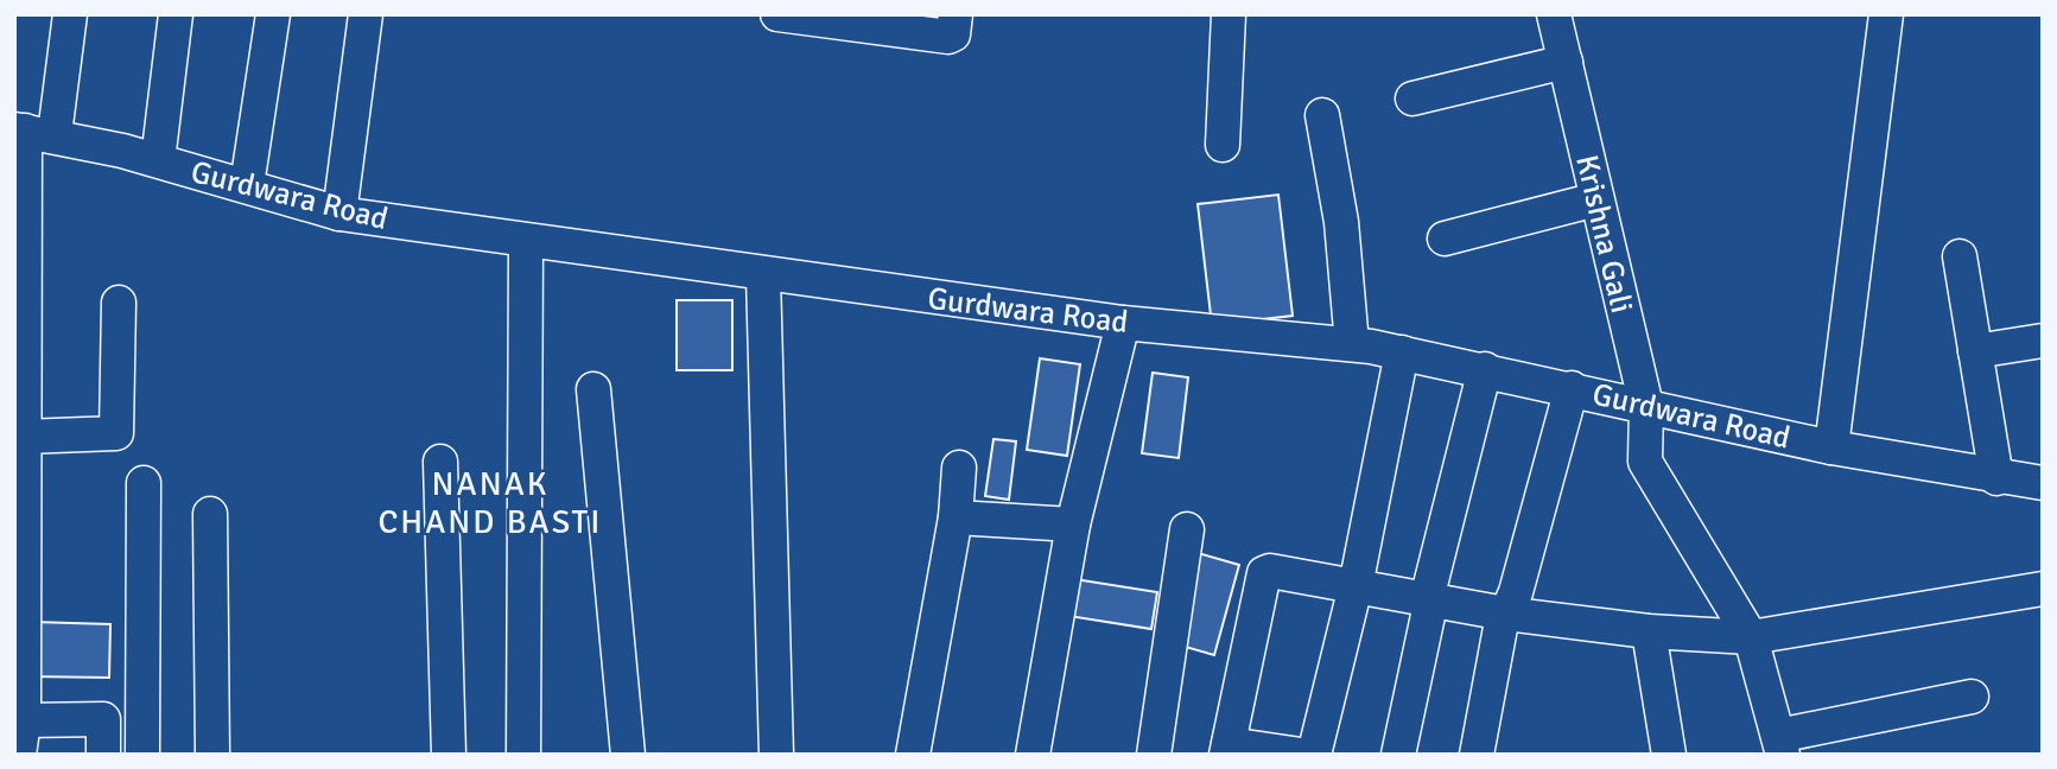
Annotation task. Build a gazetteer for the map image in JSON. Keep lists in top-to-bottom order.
{
  "streets": {
    "street": ["Gurdwara Road", "Krishna Gali"]
  },
  "crossings": [
    ["Gurdwara Road", "Krishna Gali"]
  ],
  "districts": ["NANAK CHAND BASTI"]
}
